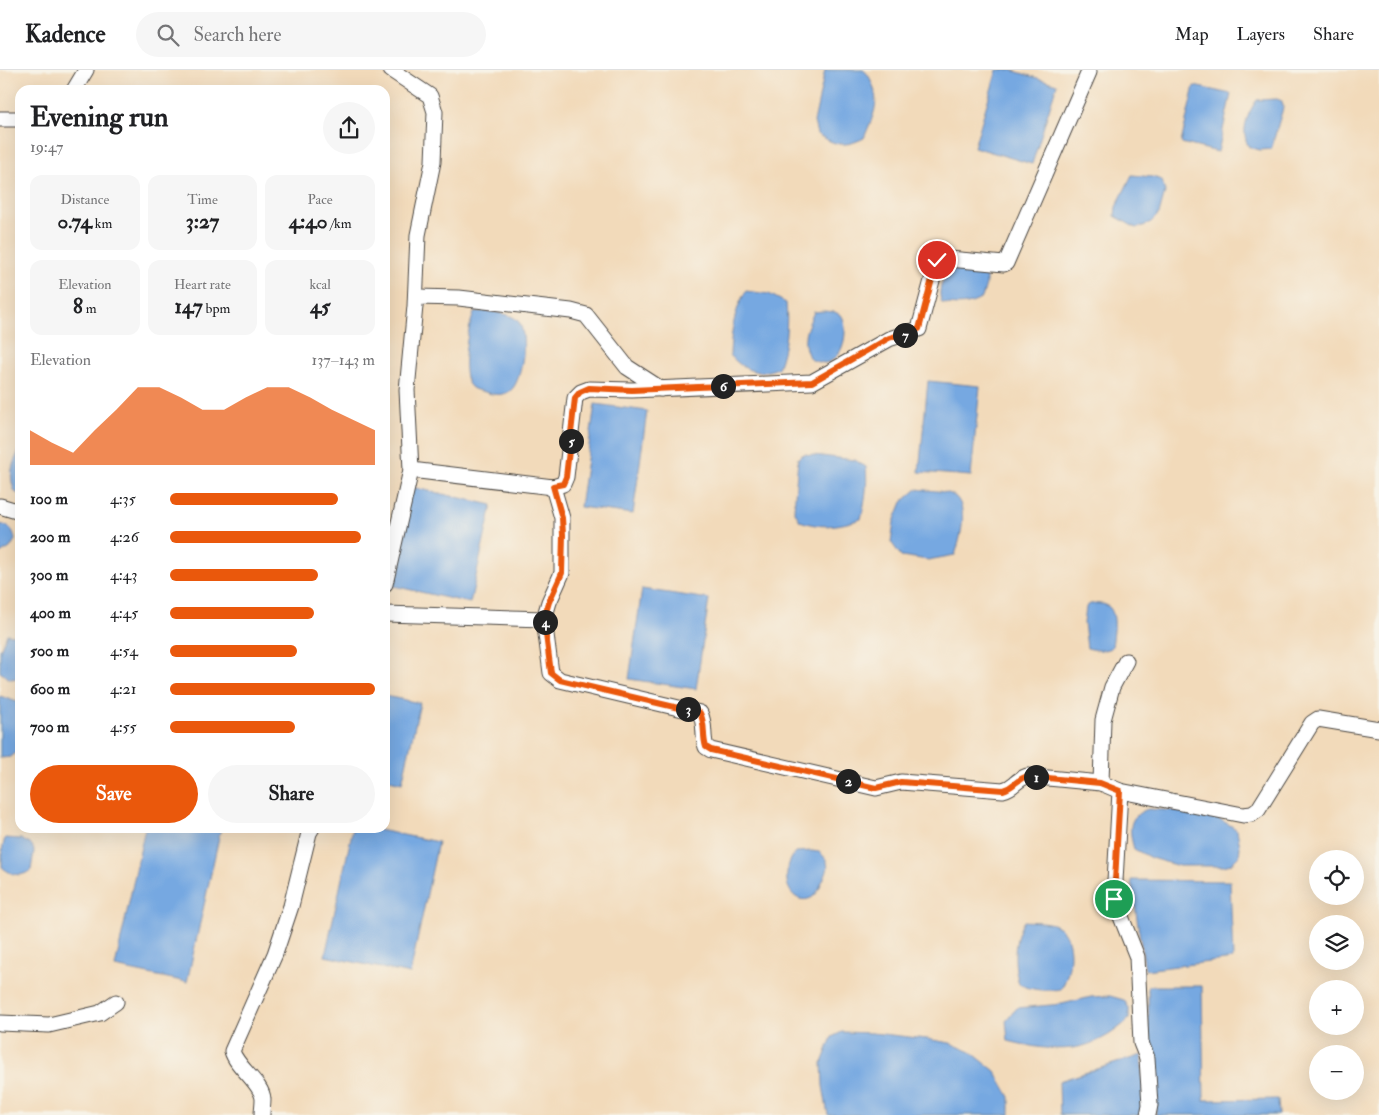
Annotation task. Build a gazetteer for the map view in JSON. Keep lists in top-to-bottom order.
{
  "page": {
    "header": "Kadence",
    "search": "Search here",
    "nav": ["Map", "Layers", "Share"],
    "heading": ["Evening run", "19:47"],
    "stats": [
      ["Distance", "0.74 km"],
      ["Time", "3:27"],
      ["Pace", "4:40 /km"],
      ["Elevation", "8 m"],
      ["Heart rate", "147 bpm"],
      ["kcal", "45"]
    ],
    "pins": [
      "7",
      "6",
      "5",
      "4",
      "3",
      "1",
      "2"
    ],
    "chart": ["Elevation", "137–143 m"],
    "list": [
      {
        "name": "100 m",
        "note": "4:35"
      },
      {
        "name": "200 m",
        "note": "4:26"
      },
      {
        "name": "300 m",
        "note": "4:43"
      },
      {
        "name": "400 m",
        "note": "4:45"
      },
      {
        "name": "500 m",
        "note": "4:54"
      },
      {
        "name": "600 m",
        "note": "4:21"
      },
      {
        "name": "700 m",
        "note": "4:55"
      }
    ],
    "buttons": ["Save", "Share"],
    "map_buttons": ["+", "−"]
  }
}
